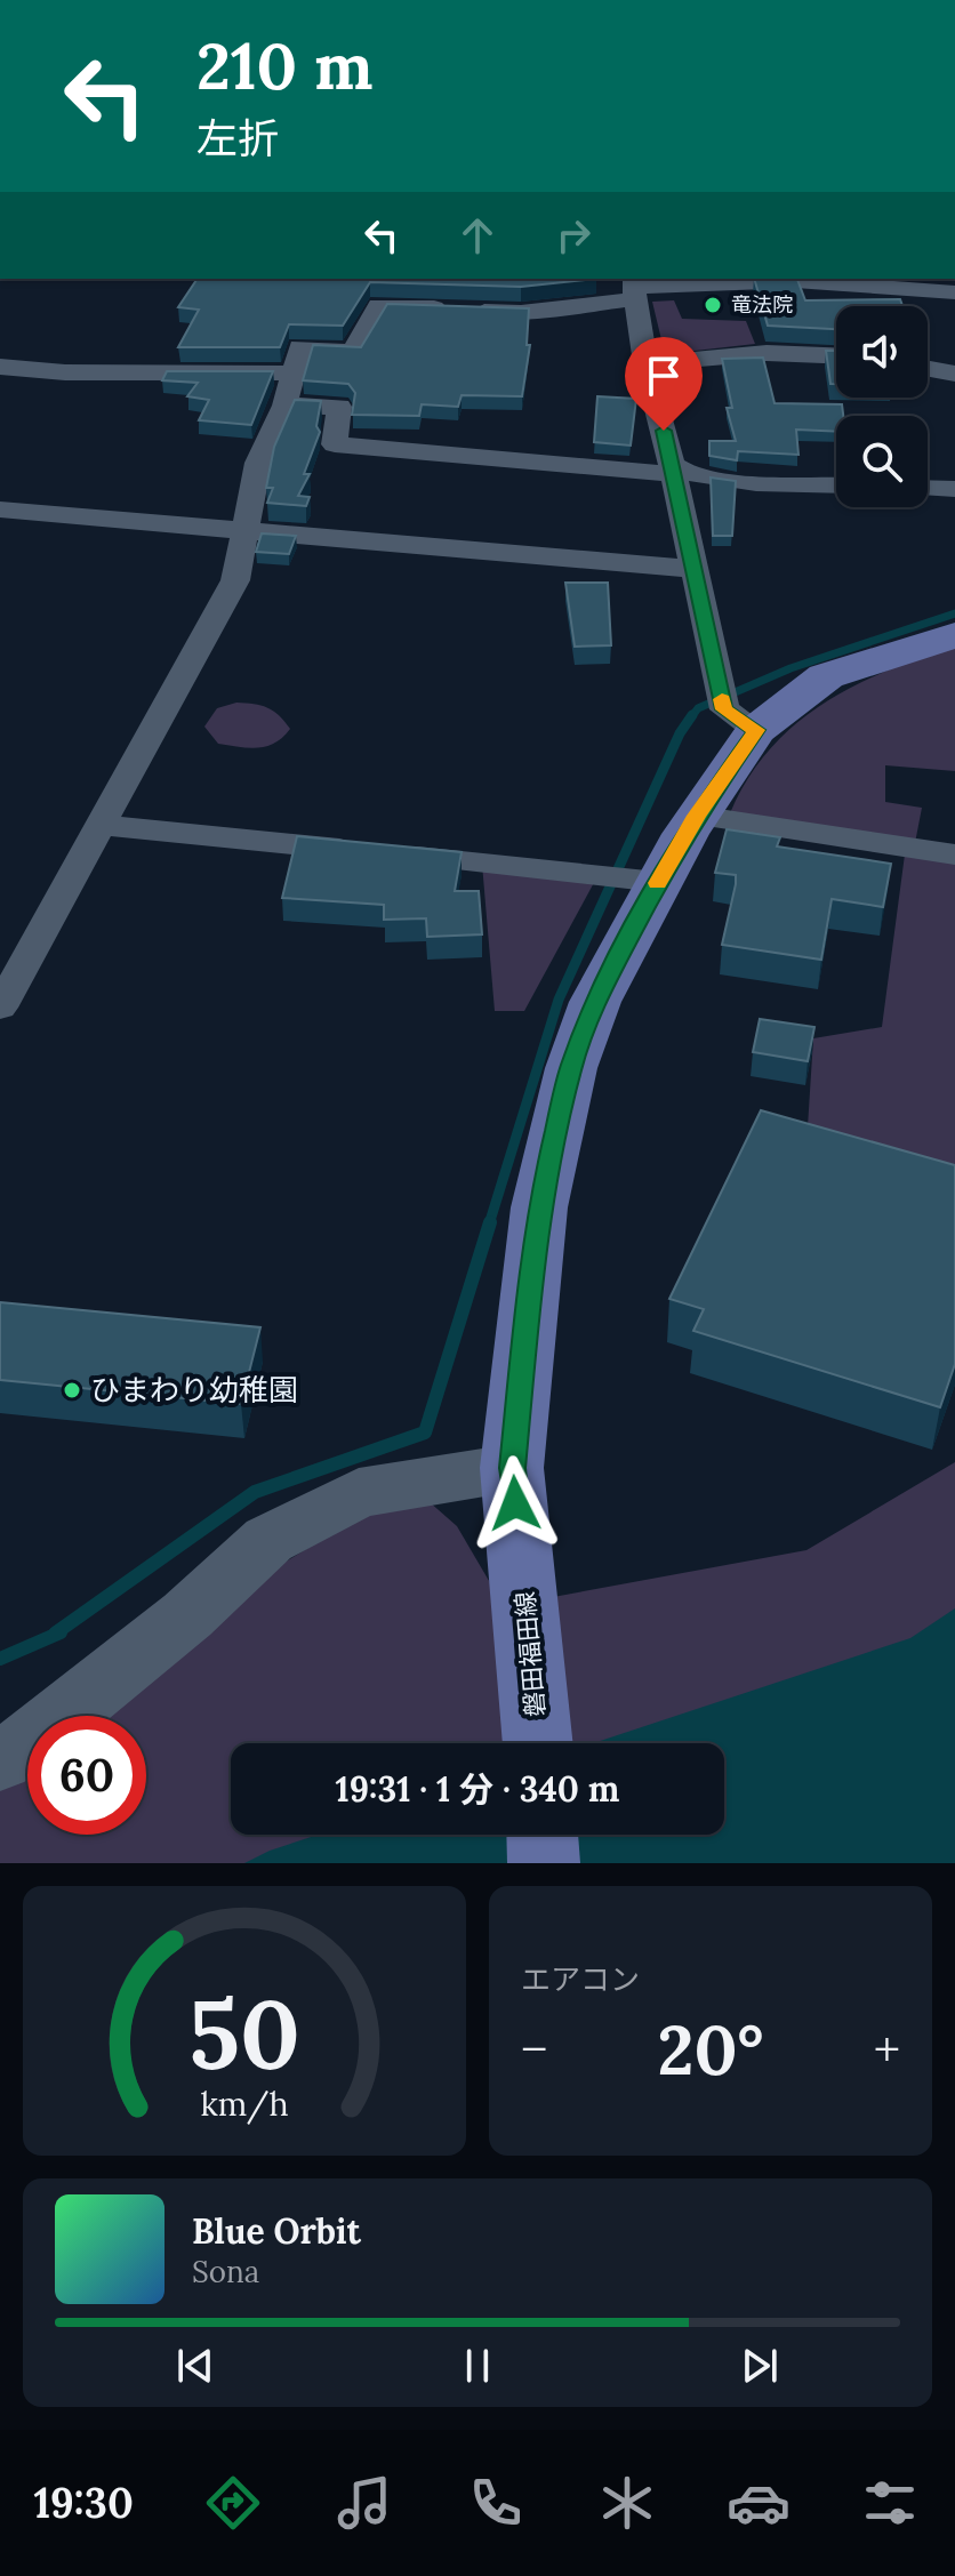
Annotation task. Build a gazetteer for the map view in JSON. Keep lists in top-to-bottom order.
{
  "streets": {
    "main road": ["磐田福田線"]
  },
  "places": ["竜法院", "ひまわり幼稚園"],
  "page": {
    "turn": ["210 m", "左折"],
    "limit": "60",
    "trip": "19:31 · 1 分 · 340 m",
    "tile": "エアコン",
    "heat": ["−", "20°", "+"],
    "song": ["Blue Orbit", "Sona"],
    "tabs": "19:30",
    "gauge": ["50", "km/h"]
  }
}
